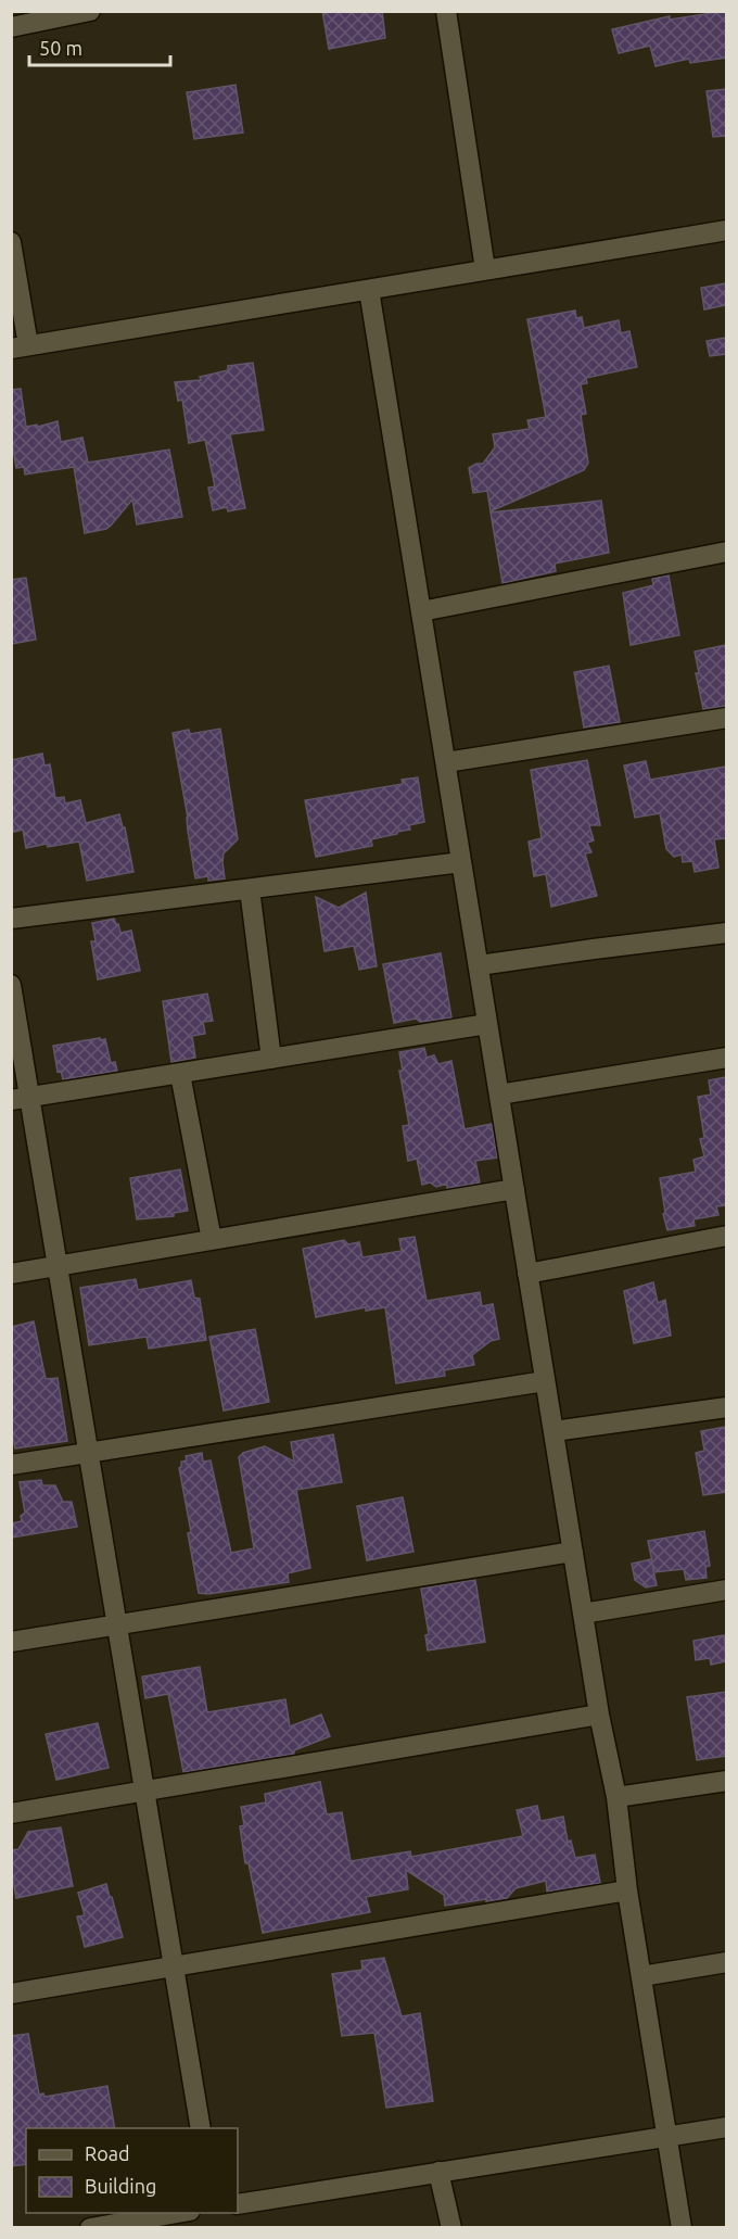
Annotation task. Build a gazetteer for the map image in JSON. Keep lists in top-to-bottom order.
{
  "legend": ["Road", "Building"],
  "scale_bar": "50 m"
}
